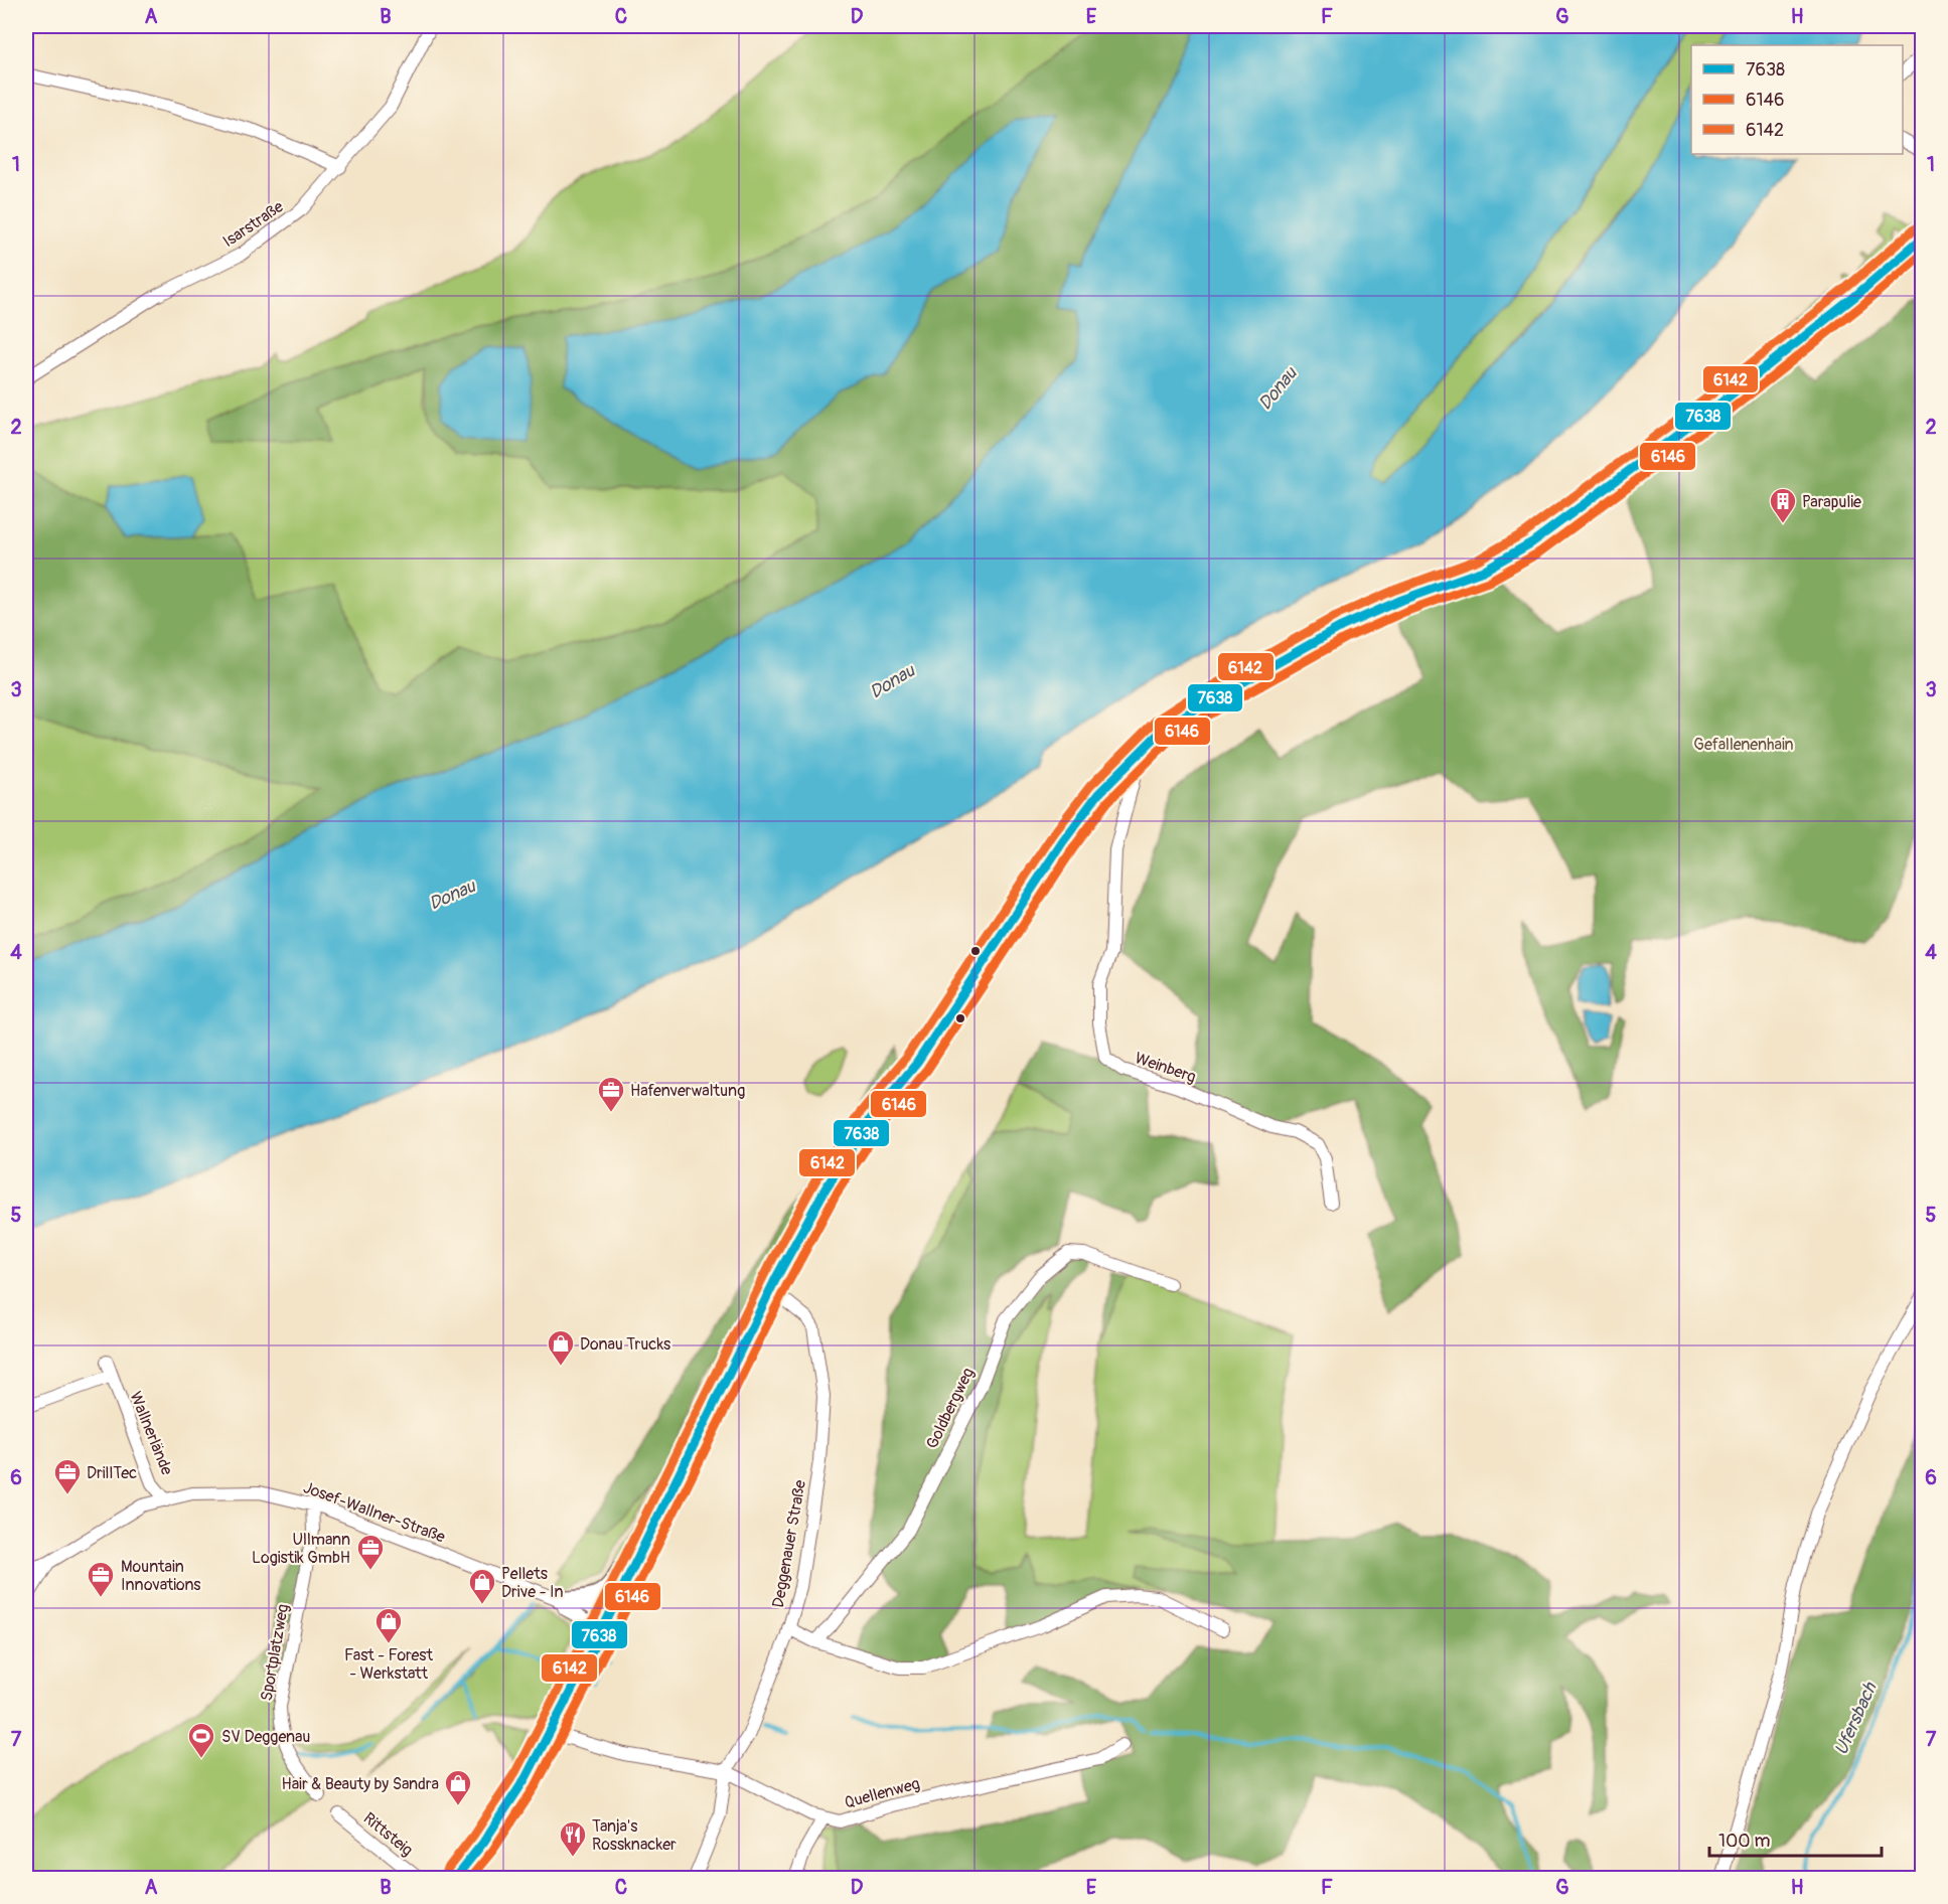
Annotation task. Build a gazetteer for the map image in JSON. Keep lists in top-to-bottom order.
{
  "streets": {
    "street": [
      "Isarstraße",
      "Weinberg",
      "Goldbergweg",
      "Wallnerlände",
      "Josef-Wallner-Straße",
      "Deggenauer Straße",
      "Sportplatzweg",
      "Quellenweg",
      "Rittsteig"
    ]
  },
  "crossings": [
    ["Wallnerlände", "Josef-Wallner-Straße"],
    ["Josef-Wallner-Straße", "Sportplatzweg"]
  ],
  "water": ["Donau", "Ufersbach"],
  "parks": ["Gefallenenhain"],
  "places": {
    "building": ["Parapulie"],
    "office": [
      "Hafenverwaltung",
      "DrillTec",
      "Ullmann Logistik GmbH",
      "Mountain Innovations"
    ],
    "shop": [
      "Donau Trucks",
      "Pellets Drive - In",
      "Fast - Forest - Werkstatt",
      "Hair & Beauty by Sandra"
    ],
    "sports": ["SV Deggenau"],
    "restaurant": ["Tanja's Rossknacker"]
  },
  "lines": ["transit line 6142", "transit line 7638", "transit line 6146"],
  "legend": ["7638", "6146", "6142"],
  "scale_bar": "100 m",
  "grid": {
    "columns": [
      "A",
      "B",
      "C",
      "D",
      "E",
      "F",
      "G",
      "H"
    ],
    "rows": [
      "1",
      "2",
      "3",
      "4",
      "5",
      "6",
      "7"
    ]
  }
}
